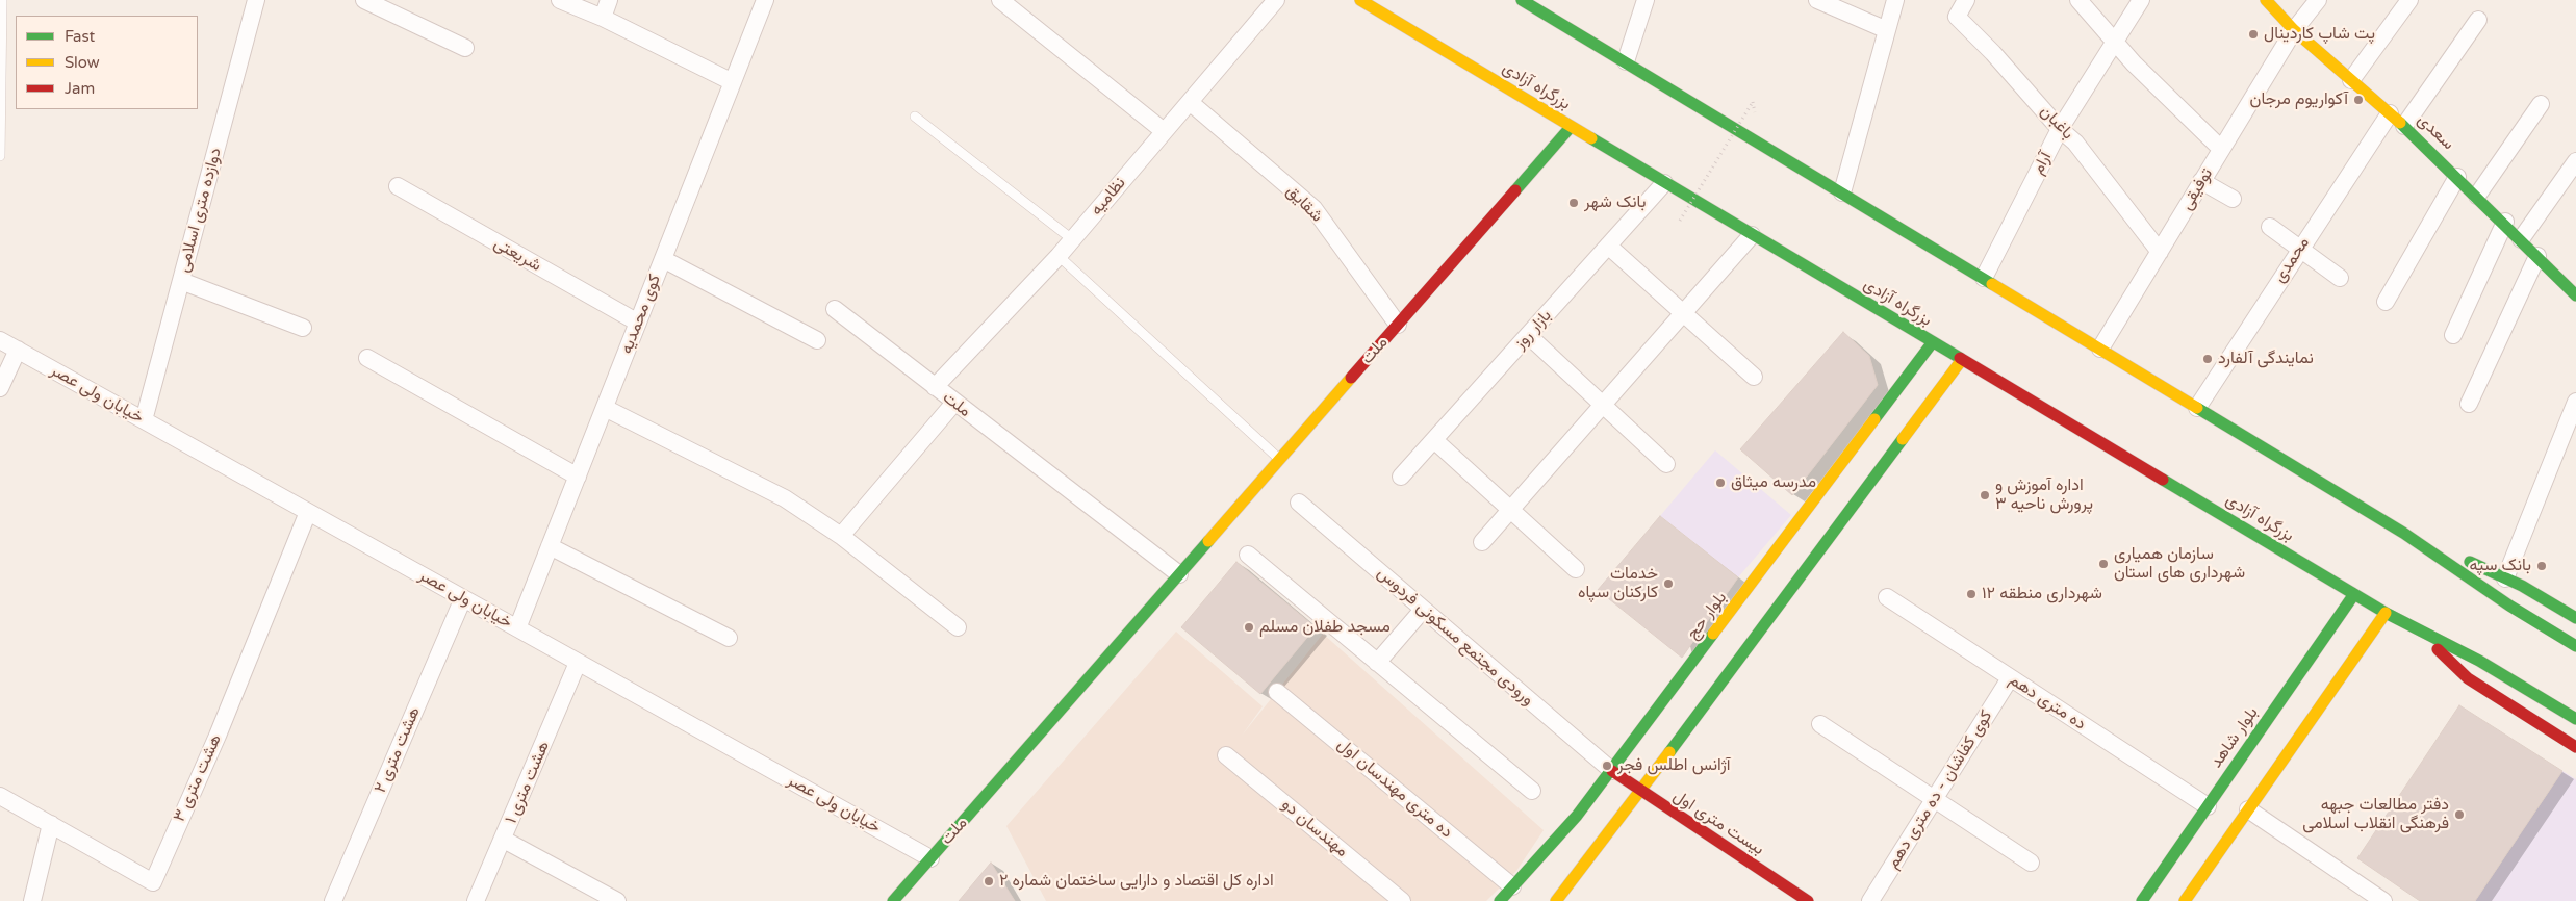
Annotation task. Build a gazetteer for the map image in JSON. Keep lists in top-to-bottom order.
{
  "streets": {
    "main road": [
      "بزرگراه آزادی",
      "سعدی",
      "ملت",
      "بلوار حج",
      "بلوار شاهد",
      "بیست متری اول"
    ],
    "street": [
      "باغبان",
      "آرام",
      "توفیقی",
      "نظامیه",
      "شقایق",
      "دوازده متری اسلامی",
      "شریعتی",
      "محمدی",
      "کوی محمدیه",
      "بازار روز",
      "خیابان ولی عصر",
      "ورودی مجتمع مسکونی فردوس",
      "ده متری دهم",
      "هشت متری ۲",
      "هشت متری ۳",
      "هشت متری ۱",
      "ده متری مهندسان اول",
      "کوی کفاشان - ده متری دهم",
      "مهندسان دو"
    ]
  },
  "crossings": [
    ["بزرگراه آزادی", "بازار روز"],
    ["بزرگراه آزادی", "ملت"],
    ["بزرگراه آزادی", "بلوار حج"],
    ["بزرگراه آزادی", "بلوار شاهد"],
    ["باغبان", "آرام"],
    ["باغبان", "توفیقی"],
    ["سعدی", "توفیقی"],
    ["سعدی", "محمدی"],
    ["نظامیه", "شقایق"],
    ["نظامیه", "ملت"],
    ["شقایق", "ملت"],
    ["دوازده متری اسلامی", "خیابان ولی عصر"],
    ["شریعتی", "کوی محمدیه"],
    ["کوی محمدیه", "خیابان ولی عصر"],
    ["ملت", "خیابان ولی عصر"],
    ["خیابان ولی عصر", "هشت متری ۲"],
    ["خیابان ولی عصر", "هشت متری ۳"],
    ["خیابان ولی عصر", "هشت متری ۱"],
    ["بلوار حج", "ورودی مجتمع مسکونی فردوس"],
    ["بلوار حج", "ده متری مهندسان اول"],
    ["بلوار حج", "بیست متری اول"],
    ["ورودی مجتمع مسکونی فردوس", "بیست متری اول"],
    ["ده متری دهم", "بلوار شاهد"],
    ["ده متری دهم", "کوی کفاشان - ده متری دهم"]
  ],
  "places": [
    "پت شاپ کاردینال",
    "آکواریوم مرجان",
    "بانک شهر",
    "نمایندگی آلفارد",
    "مدرسه میثاق",
    "اداره آموزش و پرورش ناحیه ۳",
    "سازمان همیاری شهرداری های استان",
    "بانک سپه",
    "خدمات کارکنان سپاه",
    "شهرداری منطقه ۱۲",
    "مسجد طفلان مسلم",
    "آژانس اطلس فجر",
    "دفتر مطالعات جبهه فرهنگی انقلاب اسلامی",
    "اداره کل اقتصاد و دارایی ساختمان شماره ۲"
  ],
  "legend": ["Fast", "Slow", "Jam"]
}
